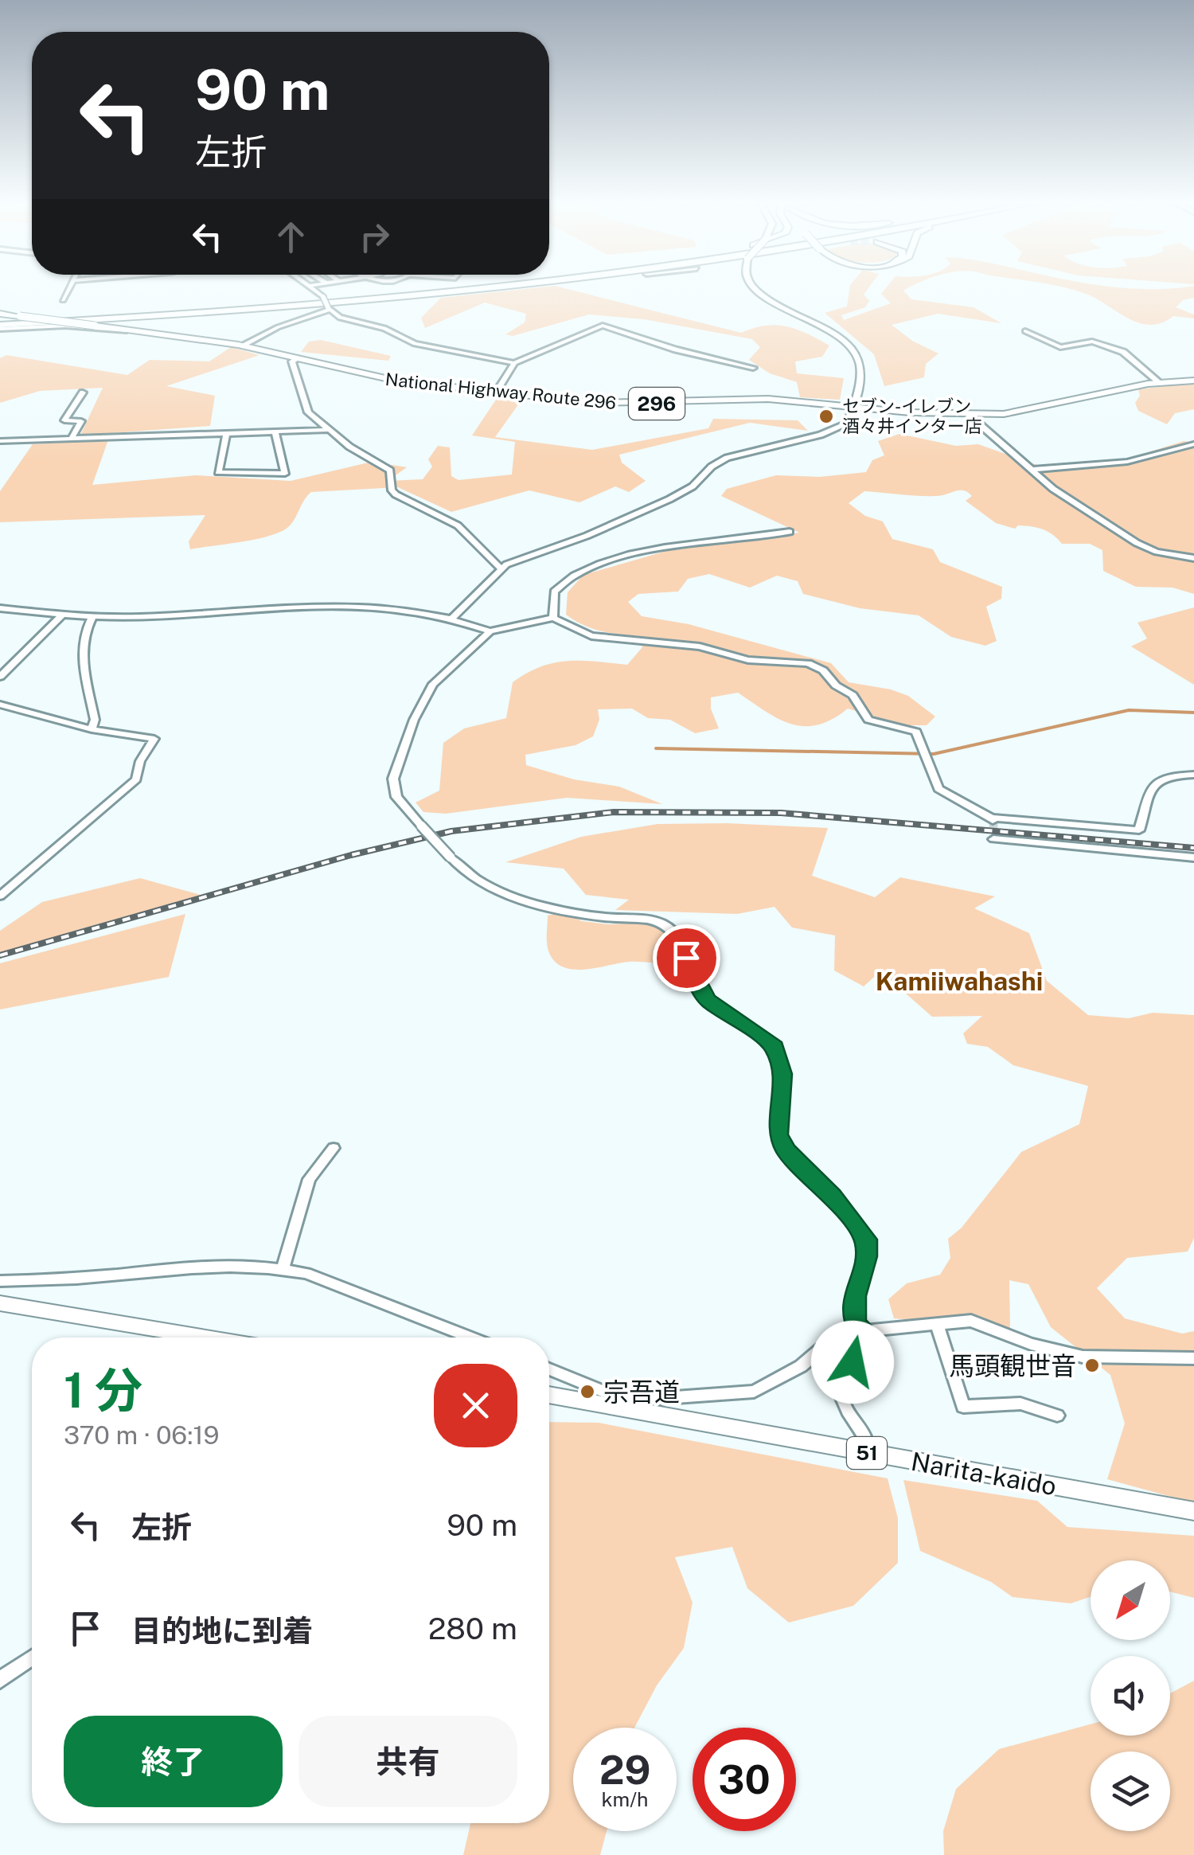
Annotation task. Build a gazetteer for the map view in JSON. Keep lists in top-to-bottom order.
{
  "streets": {
    "highway": [
      "National Highway Route 296",
      "296",
      "51",
      "Narita-kaido"
    ]
  },
  "districts": ["Kamiiwahashi"],
  "places": ["セブン-イレブン 酒々井インター店", "馬頭観世音", "宗吾道"],
  "north": "bottom left",
  "page": {
    "turn": ["90 m", "左折"],
    "heading": ["1 分", "370 m · 06:19"],
    "list": [
      {
        "name": "左折",
        "value": "90 m"
      },
      {
        "name": "目的地に到着",
        "value": "280 m"
      }
    ],
    "buttons": ["終了", "共有"],
    "speed": "29 km/h",
    "limit": "30"
  }
}
